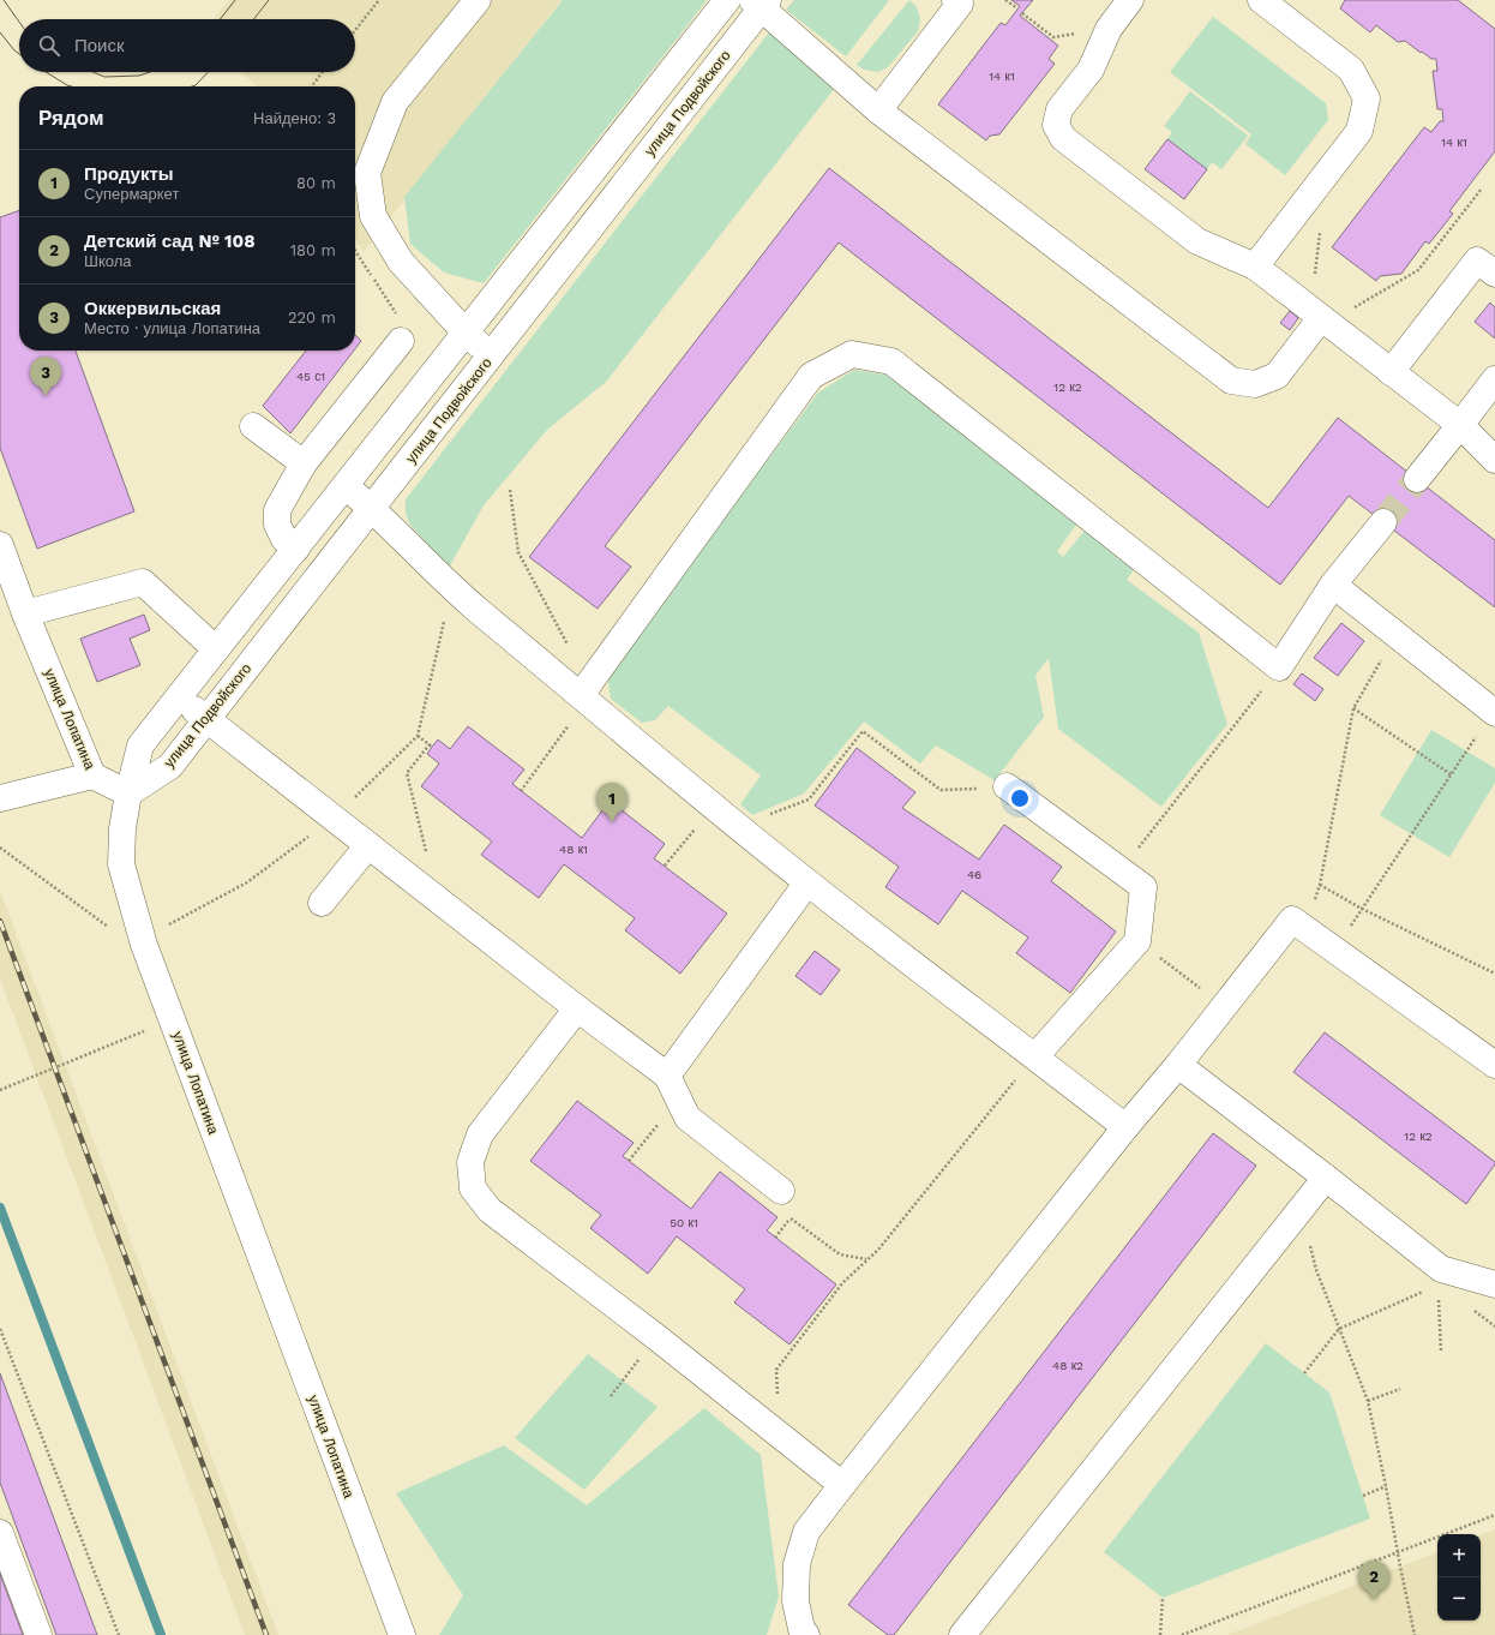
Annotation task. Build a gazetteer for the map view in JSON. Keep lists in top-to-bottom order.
{
  "streets": {
    "street": ["улица Подвойского", "улица Лопатина"]
  },
  "crossings": [
    ["улица Подвойского", "улица Лопатина"]
  ],
  "house_numbers": [
    "14 к1",
    "14 к1",
    "45 с1",
    "12 к2",
    "48 к1",
    "46",
    "12 к2",
    "50 к1",
    "48 к2"
  ],
  "page": {
    "search": "Поиск",
    "heading": ["Рядом", "Найдено: 3"],
    "list": [
      {
        "mark": "1",
        "name": "Продукты",
        "note": "Супермаркет",
        "value": "80 m"
      },
      {
        "mark": "2",
        "name": "Детский сад № 108",
        "note": "Школа",
        "value": "180 m"
      },
      {
        "mark": "3",
        "name": "Оккервильская",
        "note": "Место · улица Лопатина",
        "value": "220 m"
      }
    ],
    "pins": ["3", "1", "2"],
    "map_buttons": ["+", "−"]
  }
}
